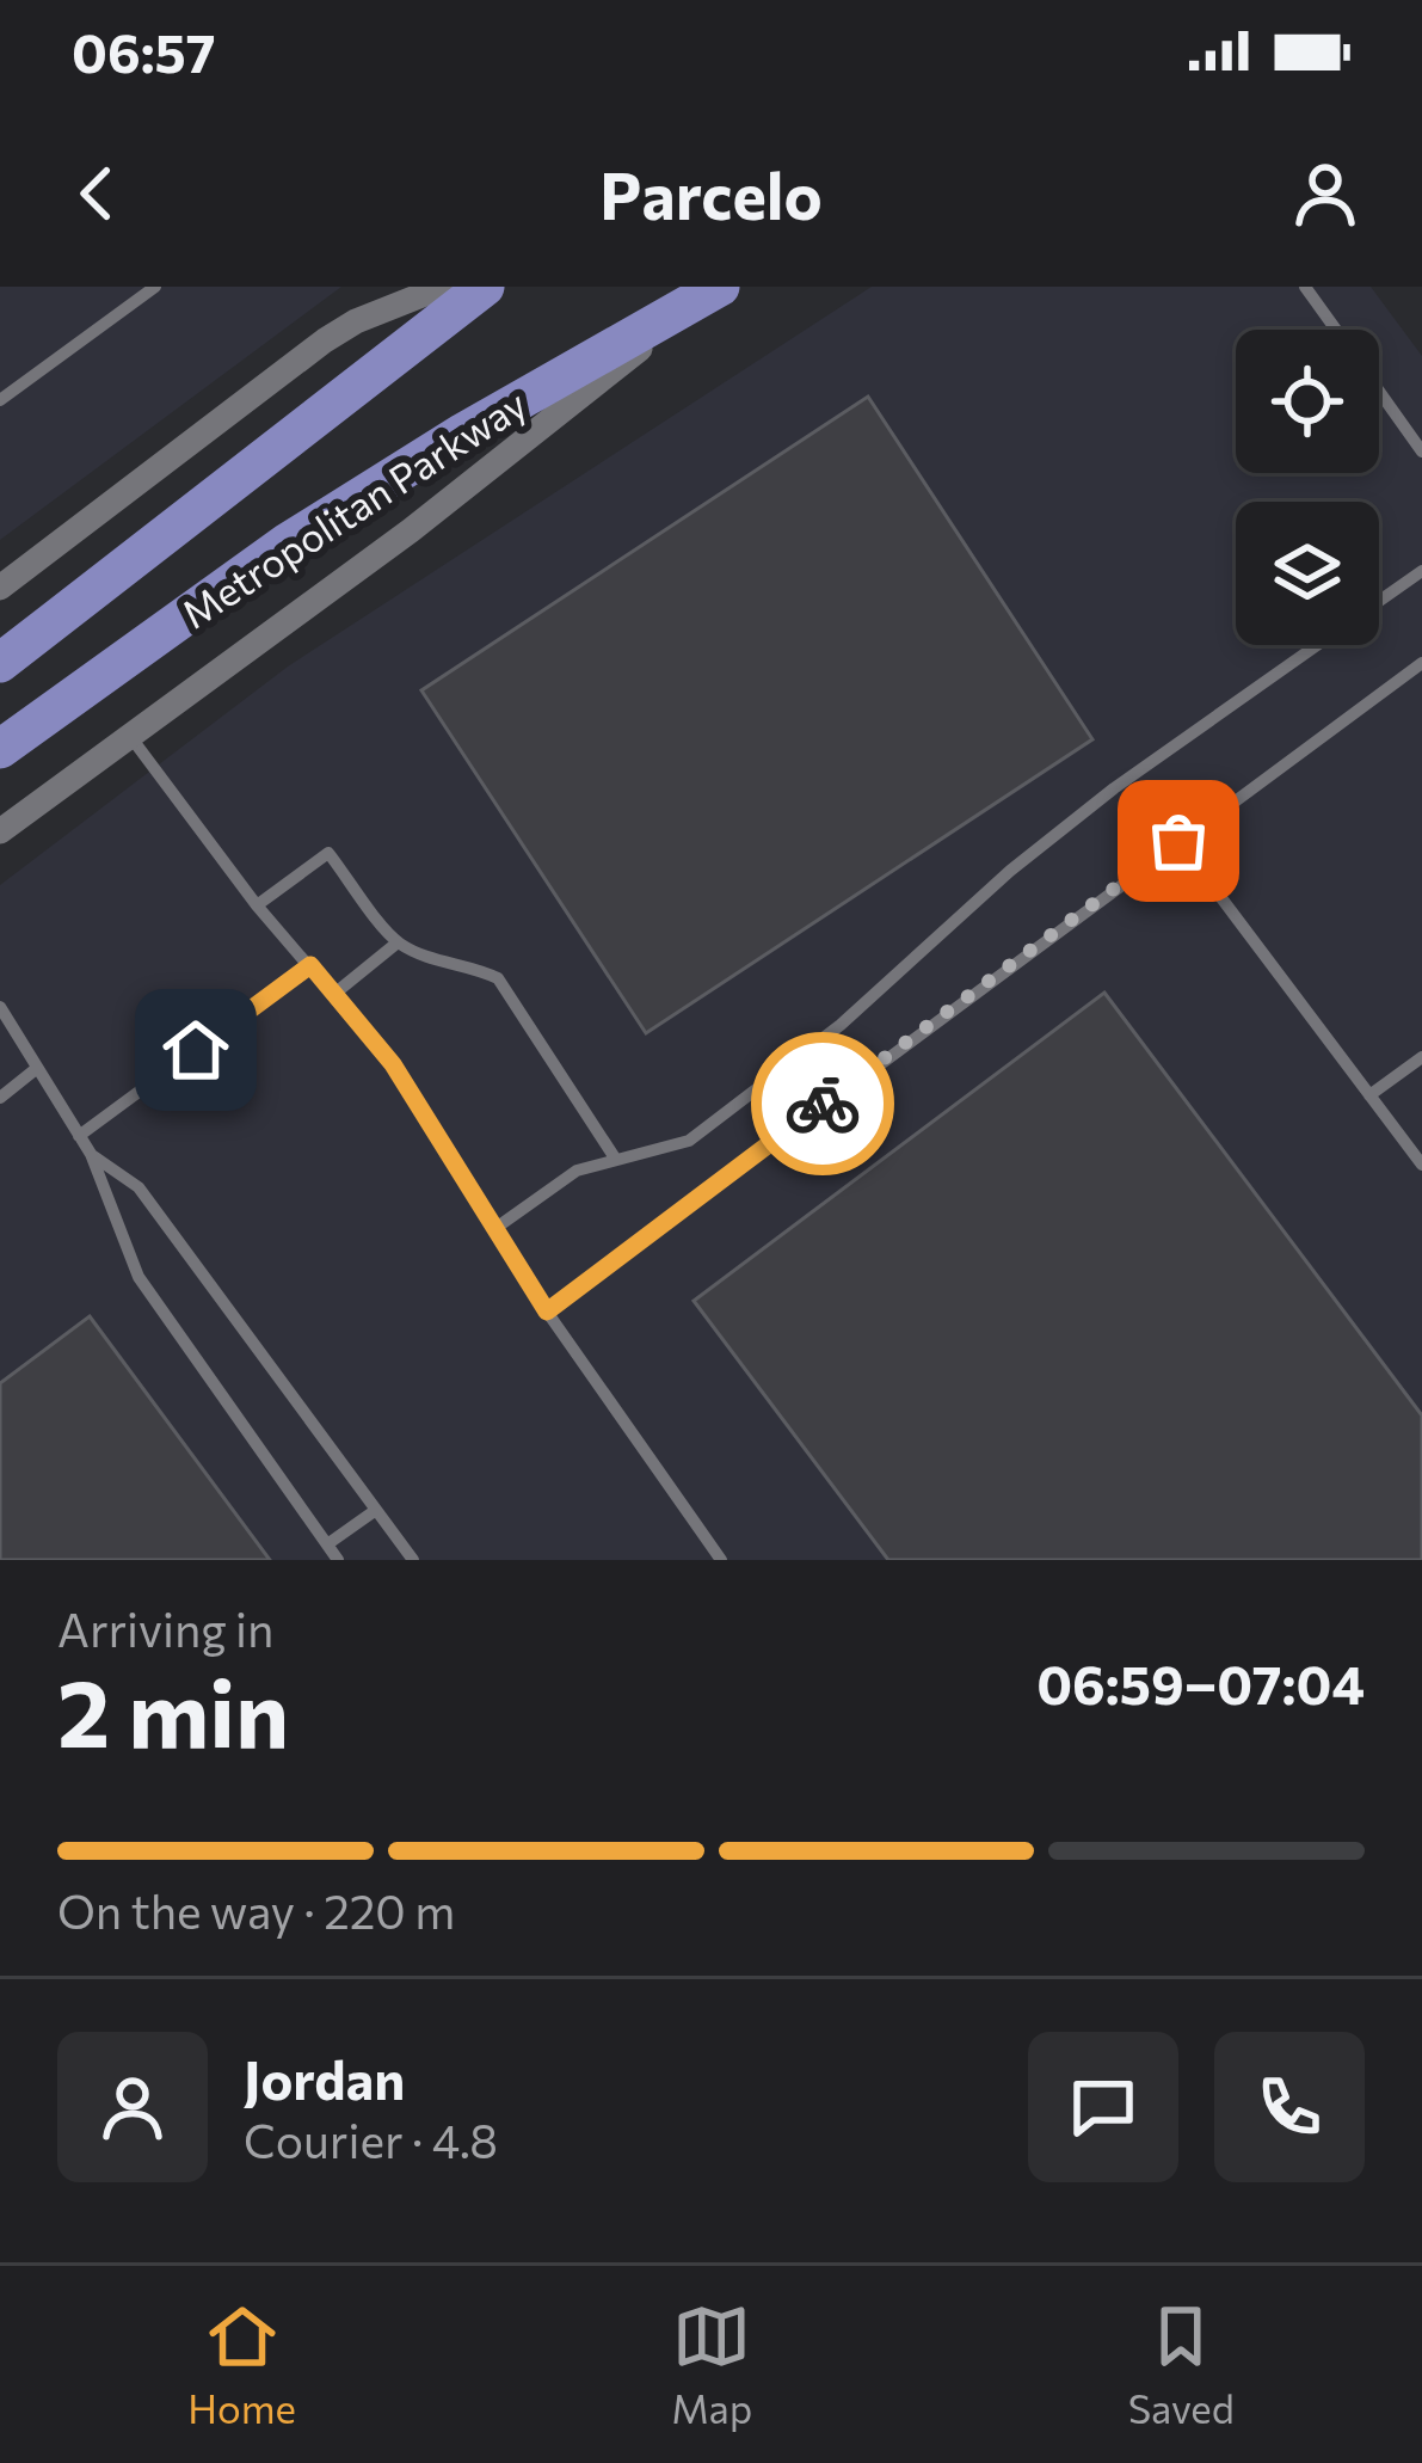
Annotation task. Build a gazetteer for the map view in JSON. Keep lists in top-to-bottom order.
{
  "streets": {
    "main road": ["Metropolitan Parkway"]
  },
  "page": {
    "status": "06:57",
    "header": "Parcelo",
    "heading": ["2 min", "Arriving in", "06:59–07:04"],
    "panel": ["Jordan", "Courier · 4.8"],
    "bar": "On the way · 220 m",
    "tabs": ["Home", "Map", "Saved"]
  }
}
